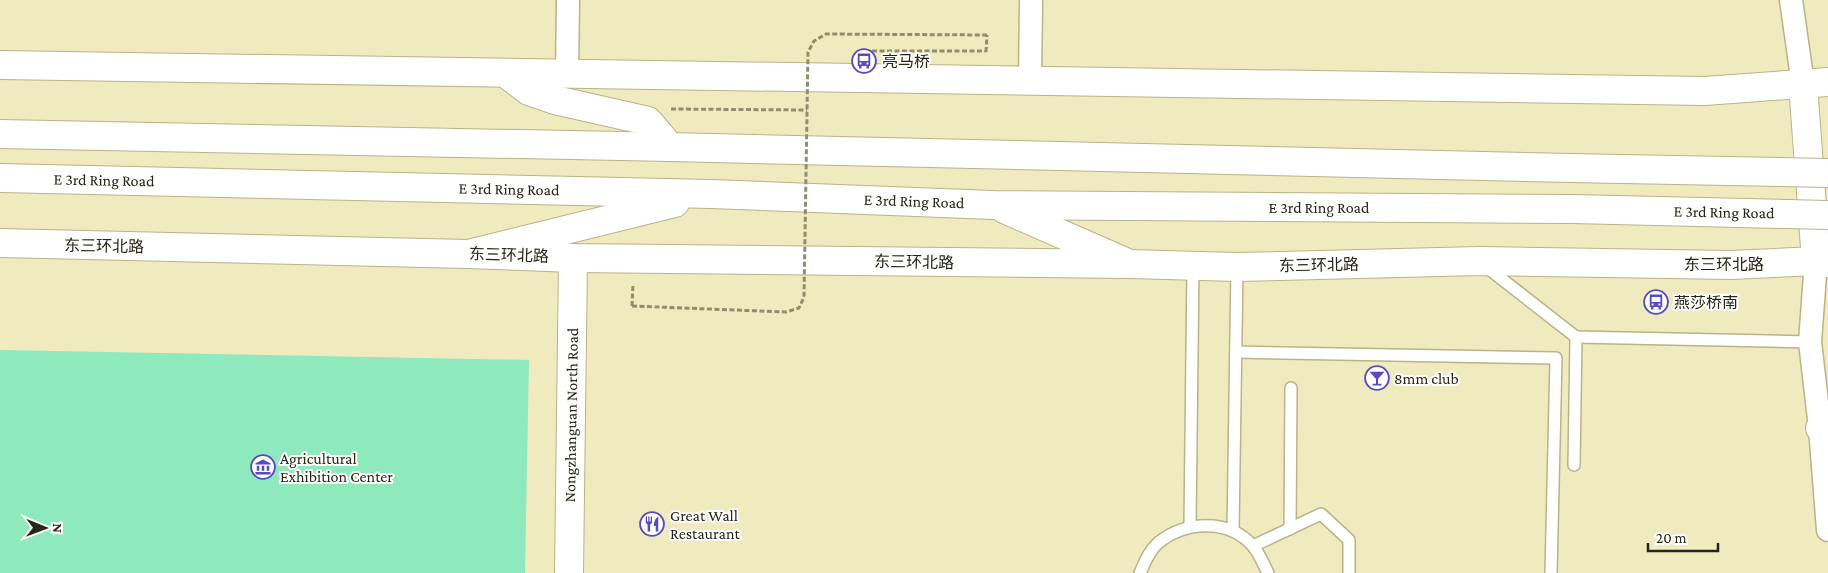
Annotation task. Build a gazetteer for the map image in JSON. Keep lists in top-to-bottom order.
{
  "streets": {
    "main road": ["E 3rd Ring Road", "东三环北路", "Nongzhanguan North Road"]
  },
  "crossings": [
    ["东三环北路", "Nongzhanguan North Road"]
  ],
  "places": {
    "bus stop": ["亮马桥", "燕莎桥南"],
    "bar": ["8mm club"],
    "museum": ["Agricultural Exhibition Center"],
    "restaurant": ["Great Wall Restaurant"]
  },
  "scale_bar": "20 m",
  "north": "right"
}
